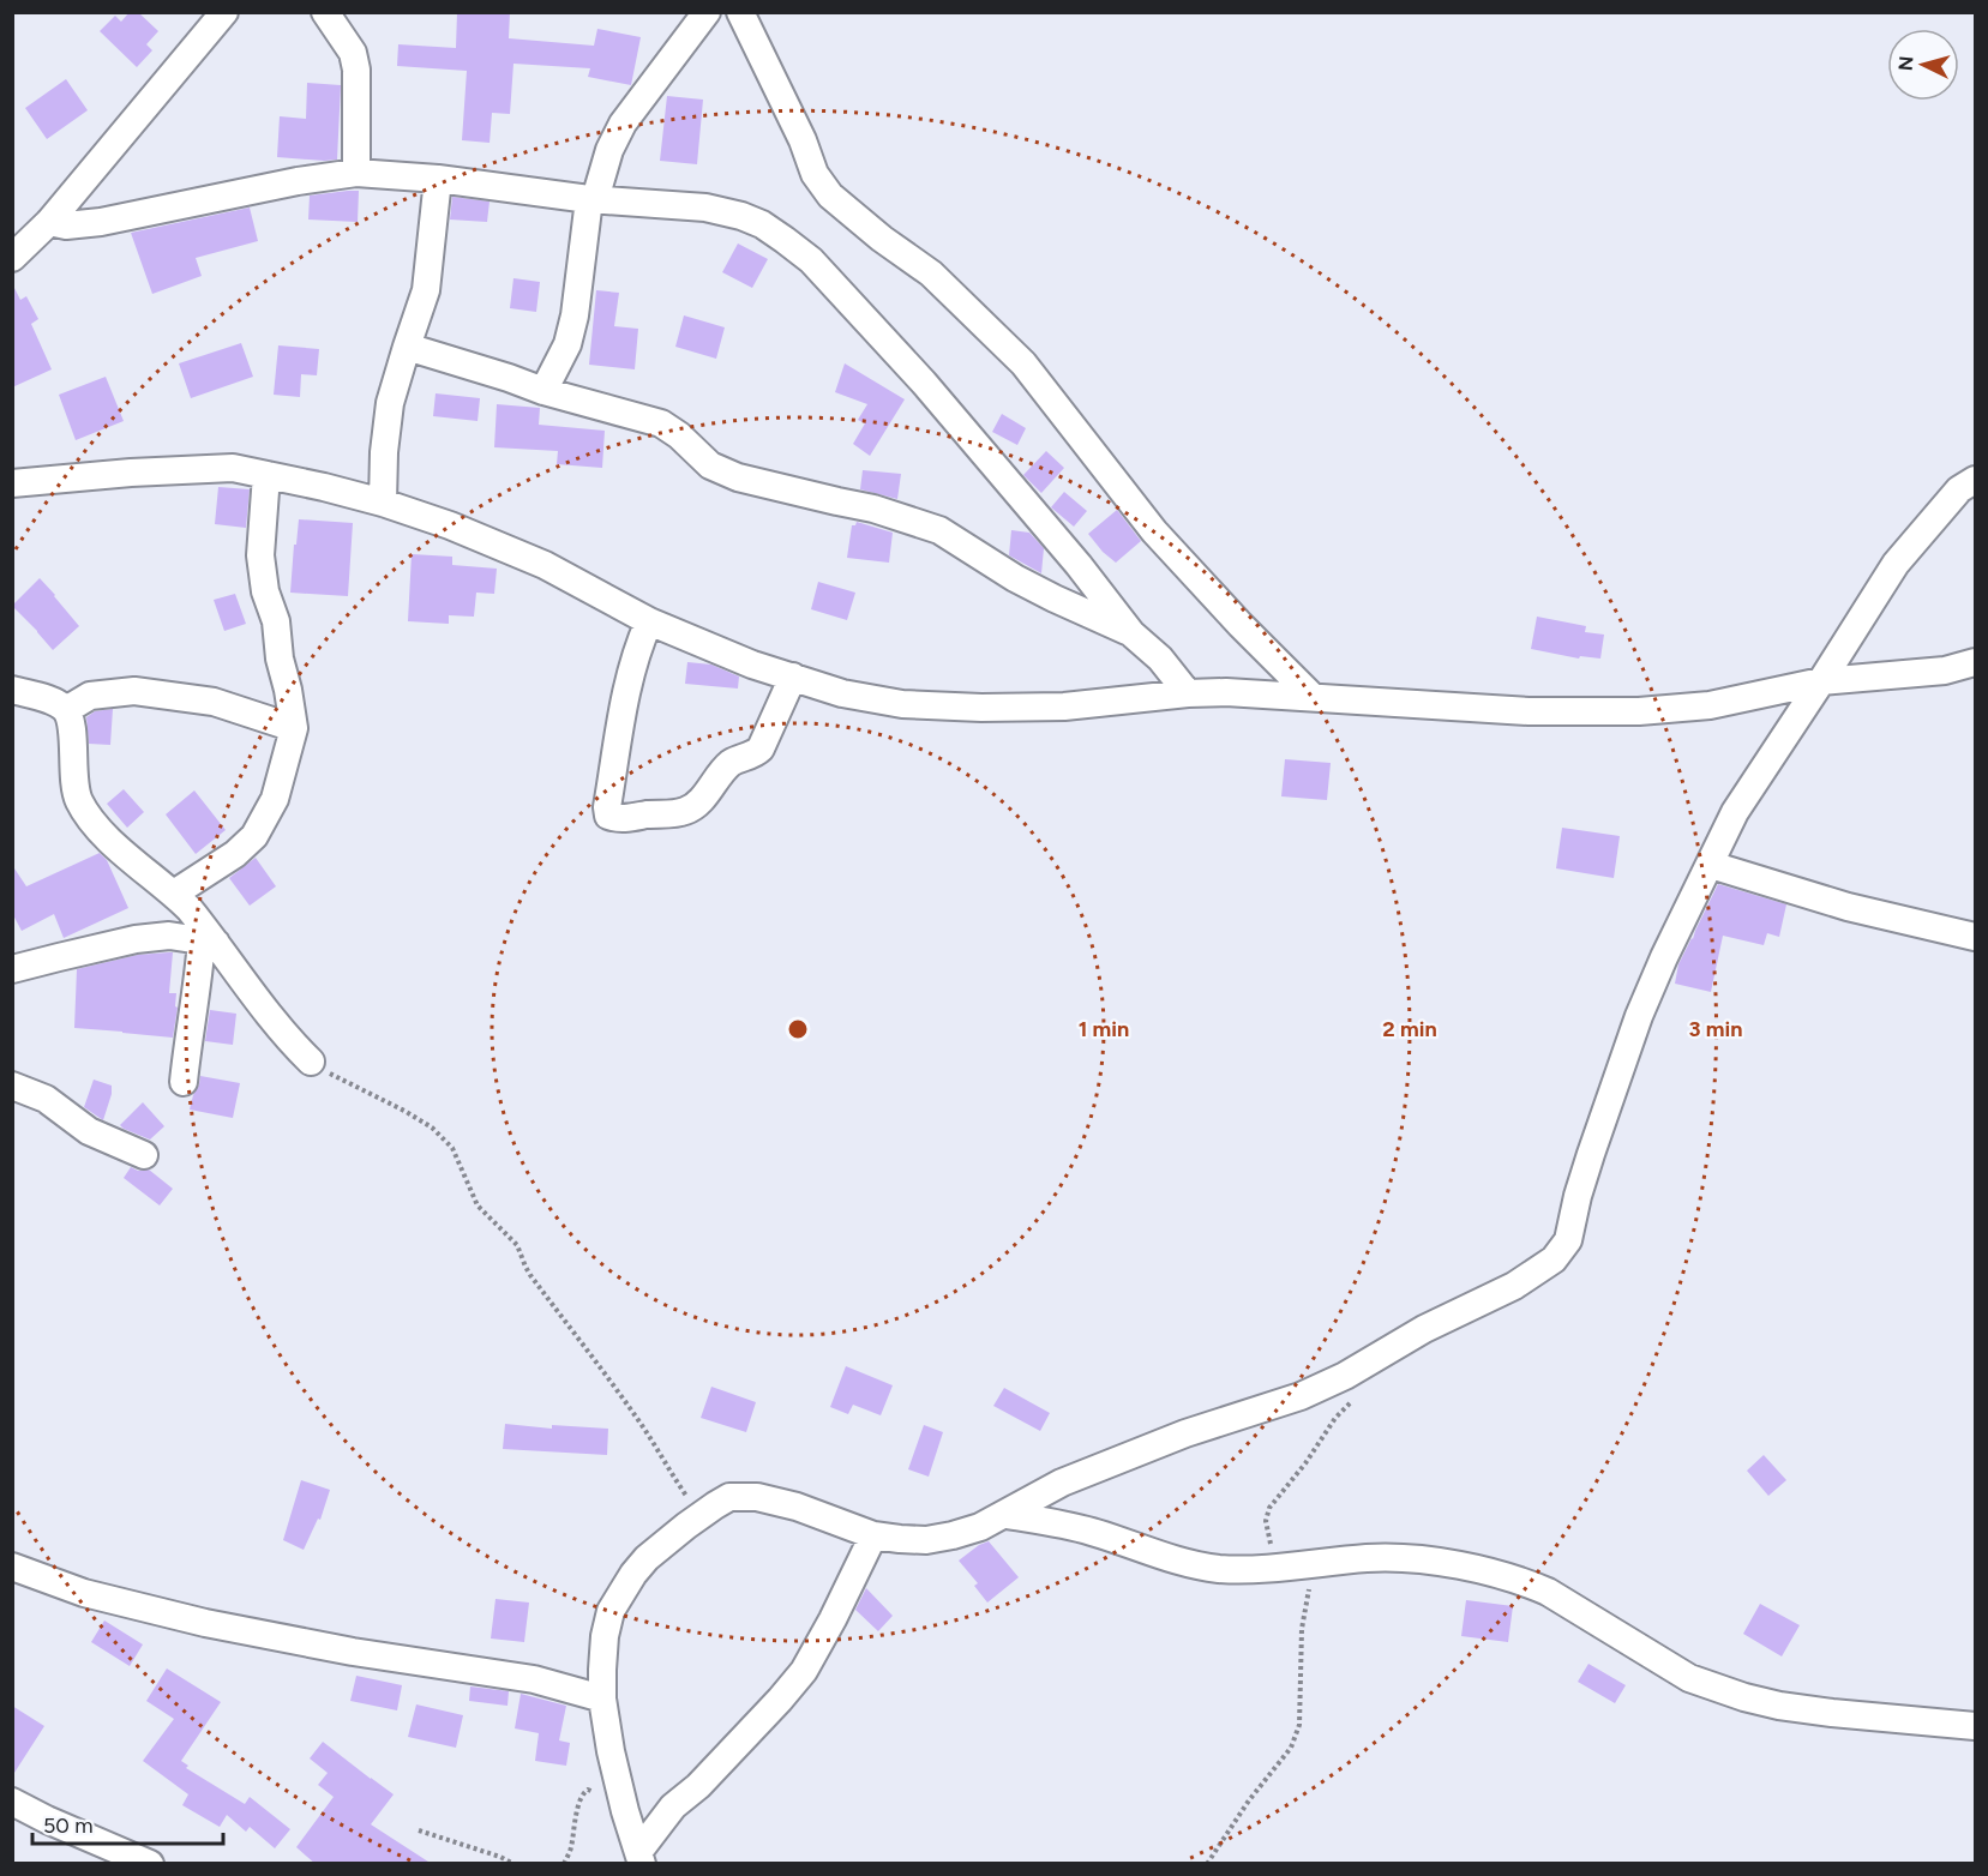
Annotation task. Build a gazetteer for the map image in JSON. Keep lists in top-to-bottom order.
{
  "scale_bar": "50 m",
  "north": "left",
  "rings": ["1 min", "2 min", "3 min"]
}
